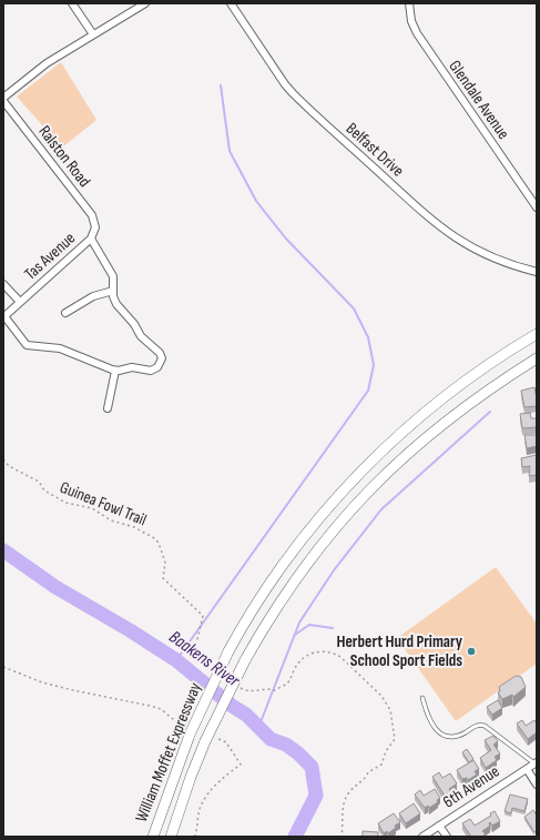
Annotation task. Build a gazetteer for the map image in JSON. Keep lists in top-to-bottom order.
{
  "streets": {
    "main road": ["William Moffet Expressway"],
    "street": [
      "Glendale Avenue",
      "Belfast Drive",
      "Ralston Road",
      "Tas Avenue",
      "6th Avenue"
    ],
    "path": ["Guinea Fowl Trail"]
  },
  "crossings": [
    ["Ralston Road", "Tas Avenue"]
  ],
  "water": ["Baakens River"],
  "places": ["Herbert Hurd Primary School Sport Fields"]
}
